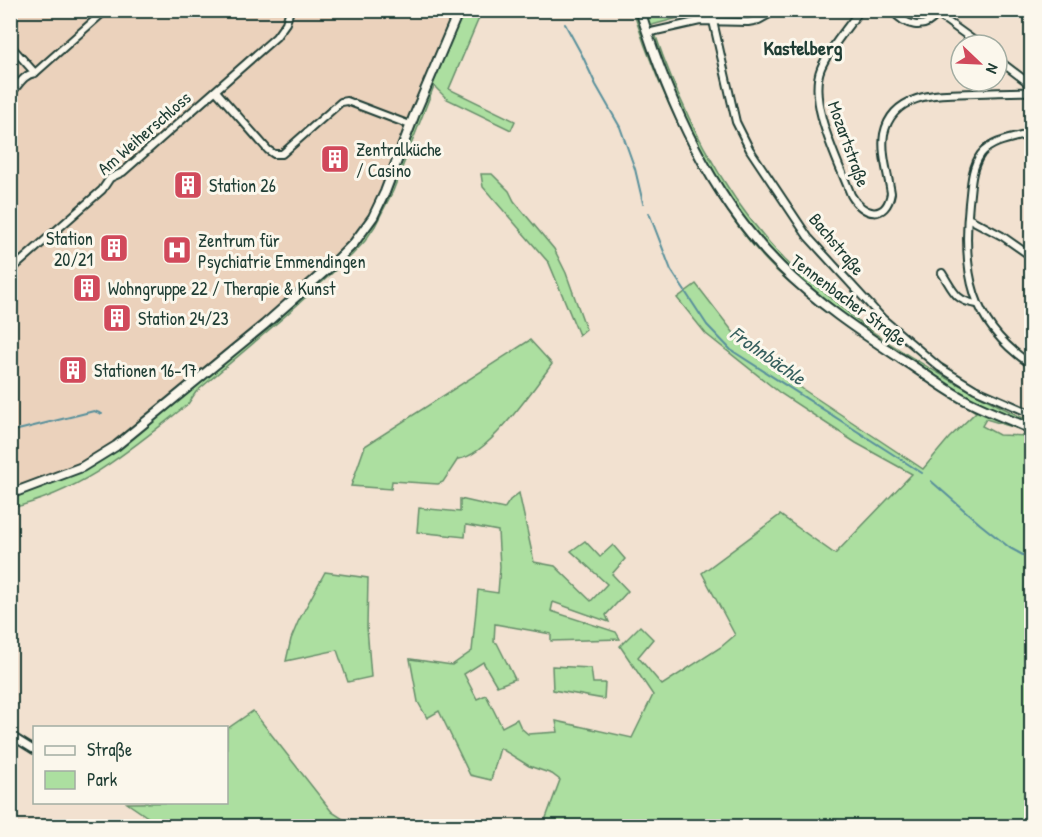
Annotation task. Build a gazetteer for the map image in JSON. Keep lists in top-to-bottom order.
{
  "streets": {
    "street": [
      "Am Weiherschloss",
      "Mozartstraße",
      "Bachstraße",
      "Tennenbacher Straße"
    ]
  },
  "districts": ["Kastelberg"],
  "water": ["Frohnbächle"],
  "places": {
    "building": [
      "Zentralküche / Casino",
      "Station 26",
      "Station 20/21",
      "Wohngruppe 22 / Therapie & Kunst",
      "Station 24/23",
      "Stationen 16-17"
    ],
    "hospital": ["Zentrum für Psychiatrie Emmendingen"]
  },
  "legend": ["Straße", "Park"],
  "north": "bottom right"
}
